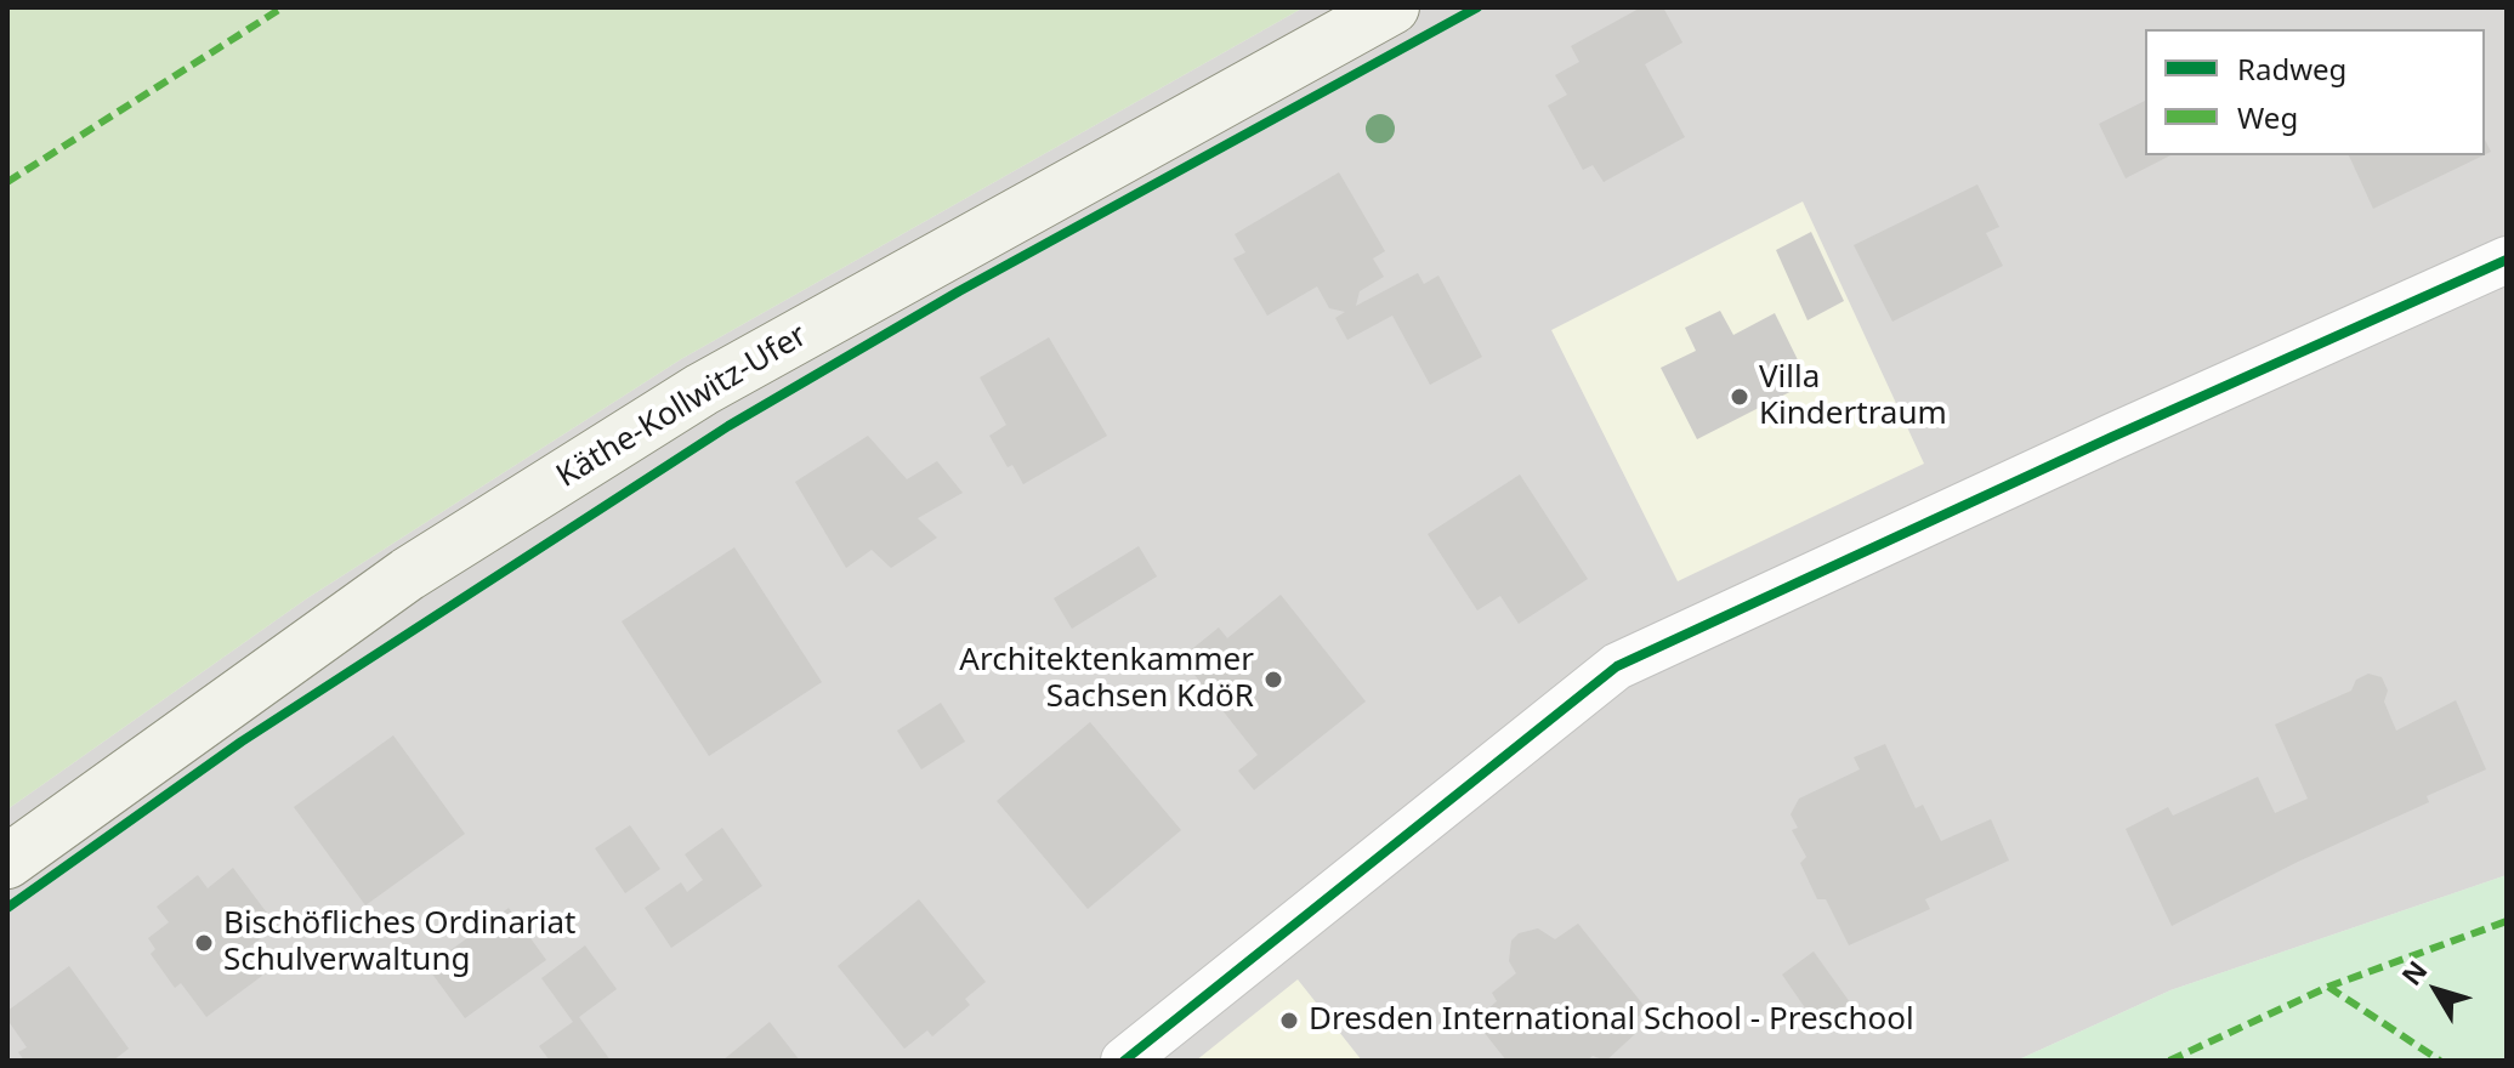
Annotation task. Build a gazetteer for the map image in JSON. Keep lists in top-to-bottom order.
{
  "streets": {
    "main road": ["Käthe-Kollwitz-Ufer"]
  },
  "places": [
    "Villa Kindertraum",
    "Architektenkammer Sachsen KdöR",
    "Bischöfliches Ordinariat Schulverwaltung",
    "Dresden International School - Preschool"
  ],
  "legend": ["Radweg", "Weg"],
  "north": "top left"
}
